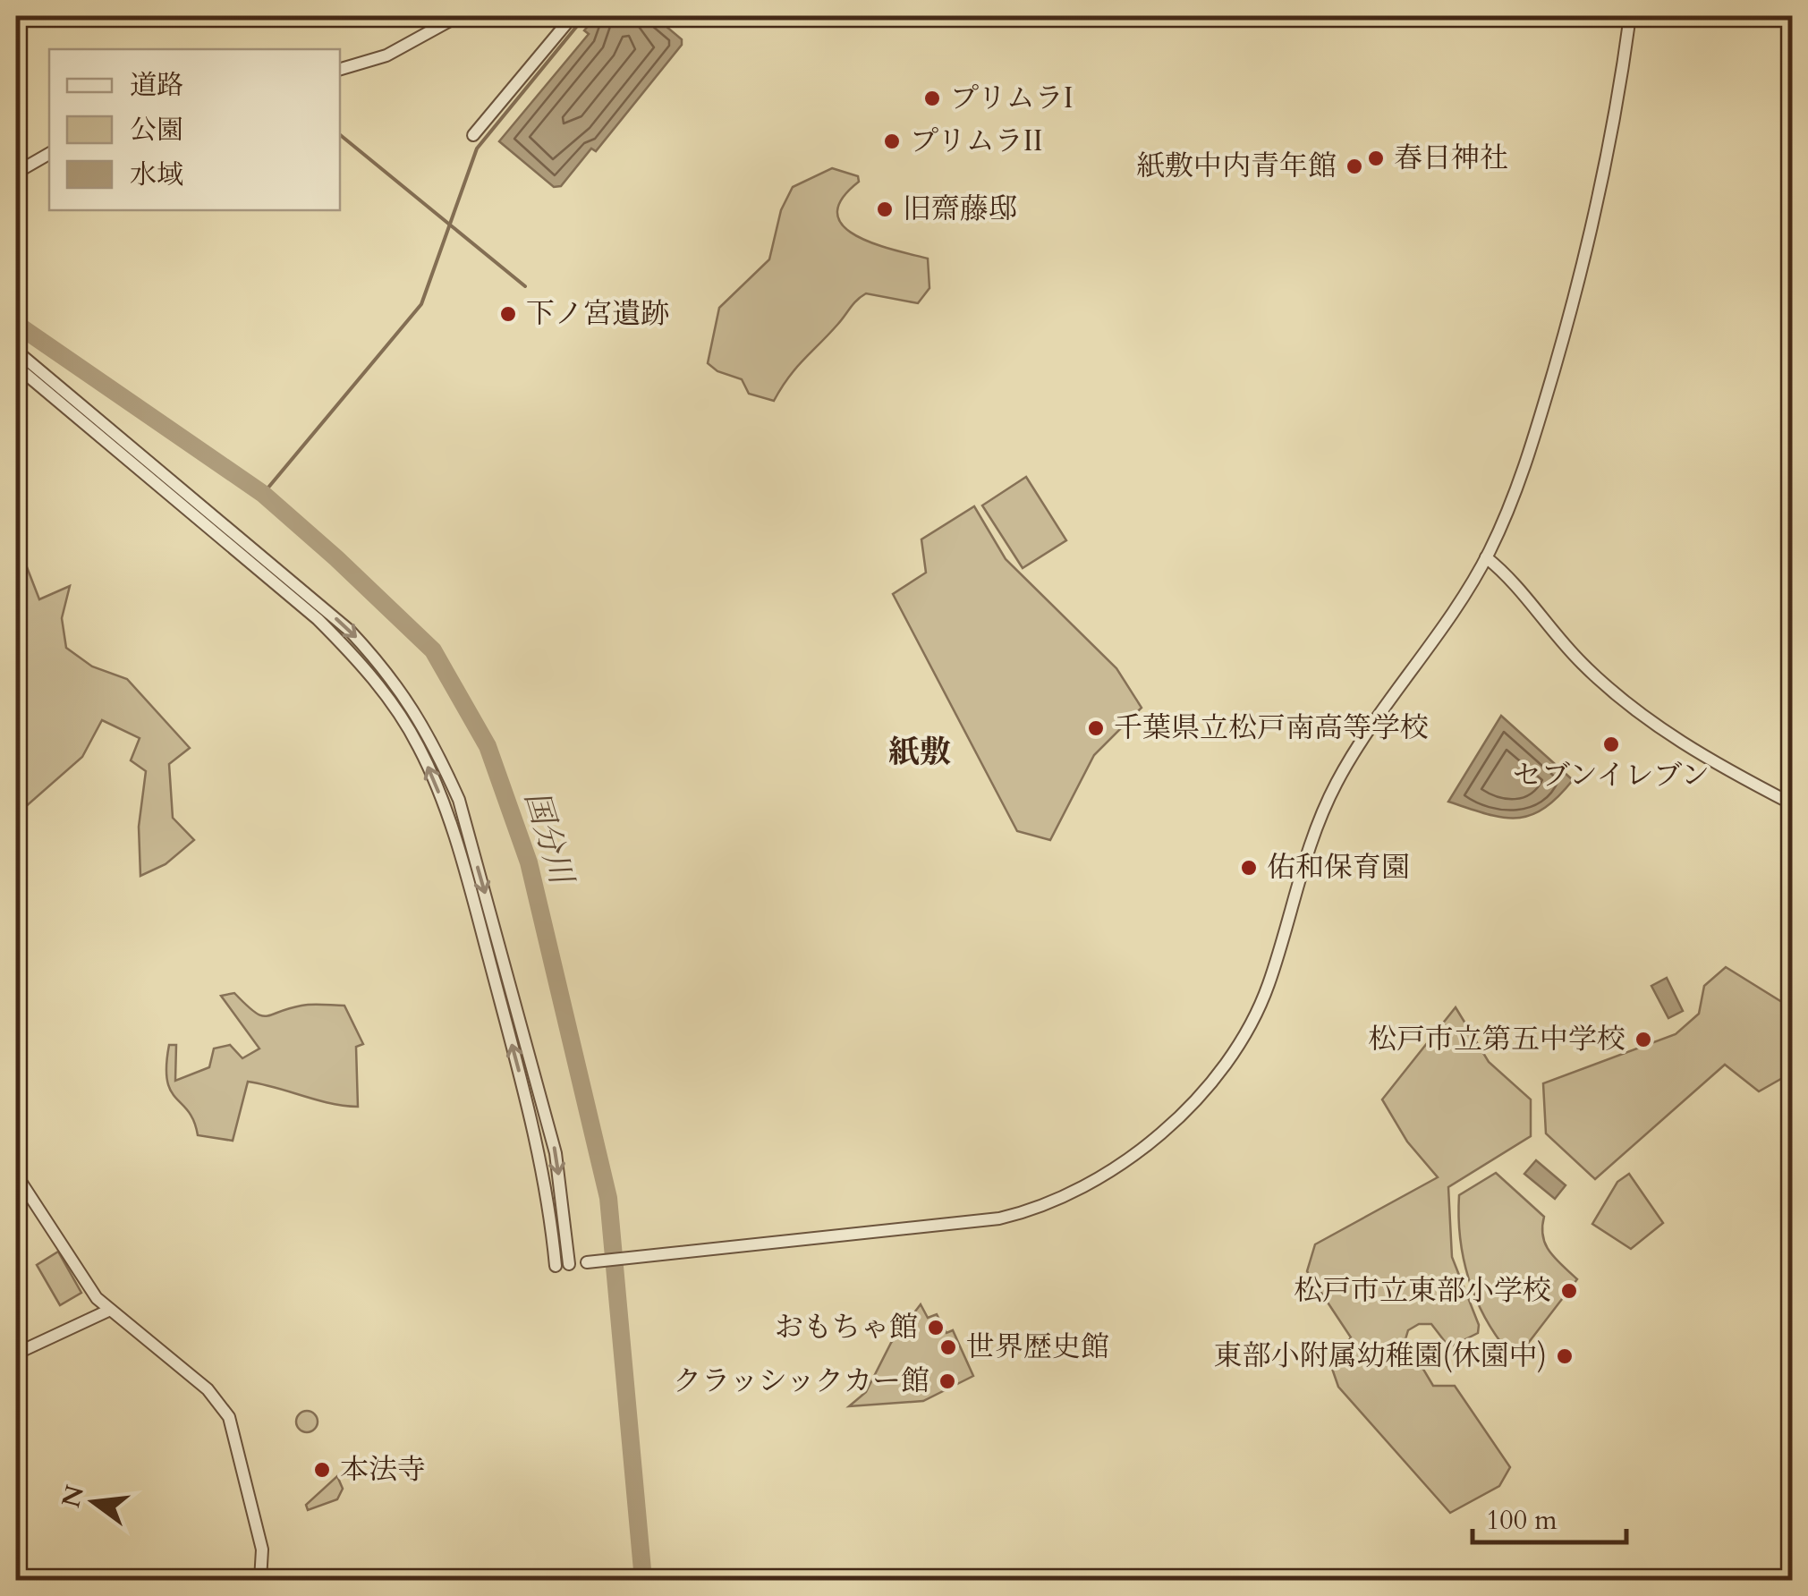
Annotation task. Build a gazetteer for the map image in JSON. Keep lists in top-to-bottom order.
{
  "districts": ["紙敷"],
  "water": ["国分川"],
  "places": [
    "プリムラI",
    "プリムラII",
    "春日神社",
    "紙敷中内青年館",
    "旧齋藤邸",
    "下ノ宮遺跡",
    "千葉県立松戸南高等学校",
    "セブンイレブン",
    "佑和保育園",
    "松戸市立第五中学校",
    "松戸市立東部小学校",
    "おもちゃ館",
    "世界歴史館",
    "東部小附属幼稚園(休園中)",
    "クラッシックカー館",
    "本法寺"
  ],
  "legend": ["道路", "公園", "水域"],
  "scale_bar": "100 m",
  "north": "left"
}
